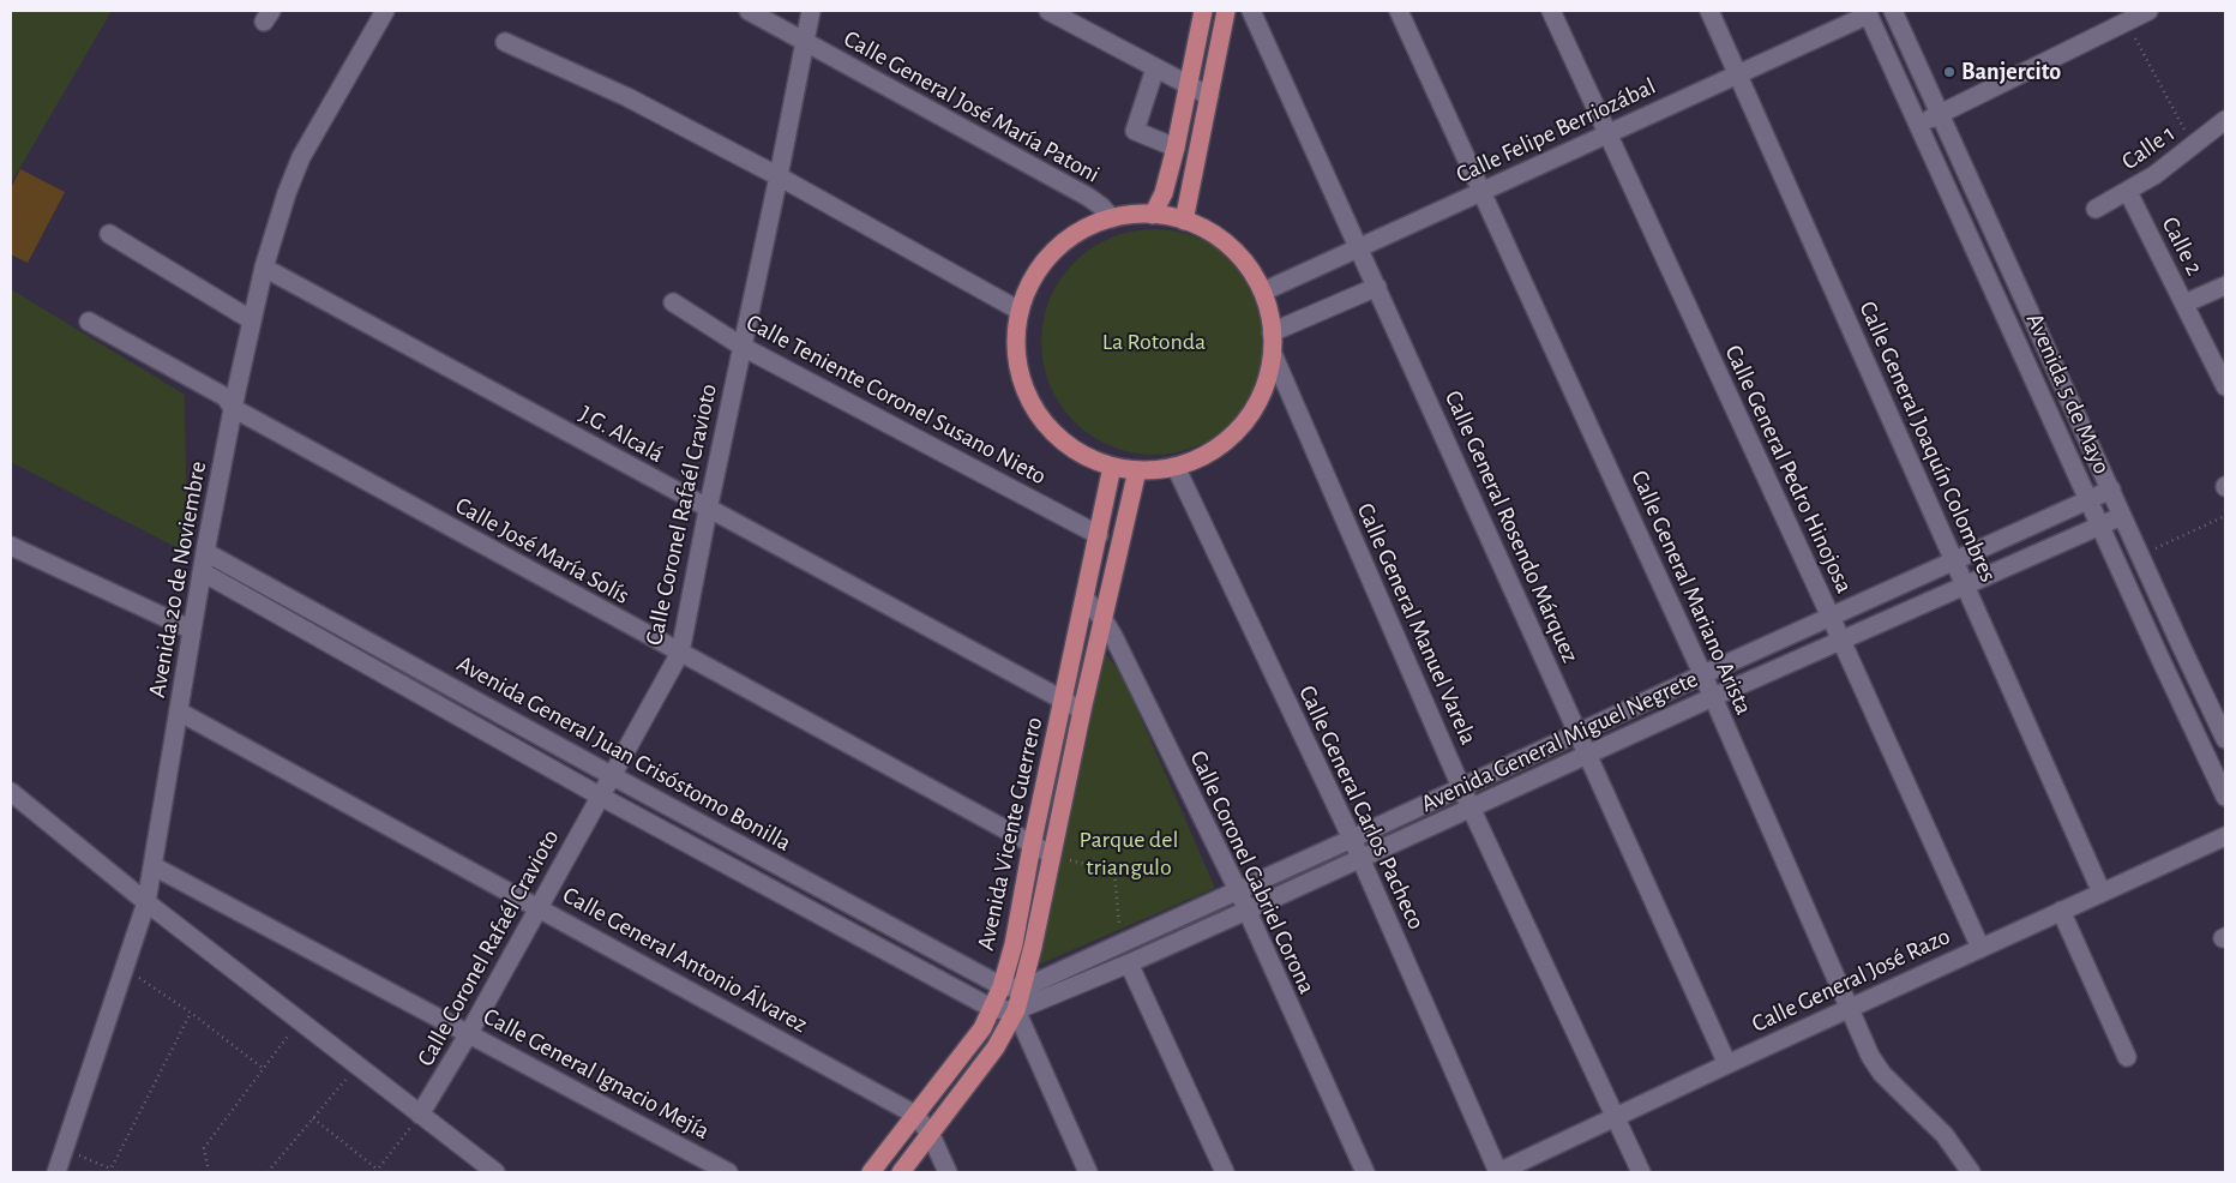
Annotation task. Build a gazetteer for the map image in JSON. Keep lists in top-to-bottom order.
{
  "streets": {
    "main road": ["Avenida Vicente Guerrero"],
    "street": [
      "Calle General José María Patoni",
      "Calle Felipe Berriozábal",
      "Calle 1",
      "Calle 2",
      "Avenida 5 de Mayo",
      "Calle Teniente Coronel Susano Nieto",
      "J.G. Alcalá",
      "Calle General Joaquín Colombres",
      "Calle General Pedro Hinojosa",
      "Calle Coronel Rafaél Cravioto",
      "Calle General Rosendo Márquez",
      "Calle José María Solís",
      "Avenida 20 de Noviembre",
      "Calle General Mariano Arista",
      "Calle General Manuel Varela",
      "Avenida General Miguel Negrete",
      "Avenida General Juan Crisóstomo Bonilla",
      "Calle General Carlos Pacheco",
      "Calle Coronel Gabriel Corona",
      "Calle General Antonio Álvarez",
      "Calle General José Razo",
      "Calle General Ignacio Mejía"
    ]
  },
  "crossings": [
    ["Calle General José María Patoni", "Calle Coronel Rafaél Cravioto"],
    ["Calle Felipe Berriozábal", "Avenida 5 de Mayo"],
    ["Calle Felipe Berriozábal", "Calle General Joaquín Colombres"],
    ["Calle Felipe Berriozábal", "Calle General Pedro Hinojosa"],
    ["Calle Felipe Berriozábal", "Calle General Rosendo Márquez"],
    ["Calle Felipe Berriozábal", "Calle General Mariano Arista"],
    ["Calle 1", "Calle 2"],
    ["Avenida 5 de Mayo", "Avenida General Miguel Negrete"],
    ["Calle Teniente Coronel Susano Nieto", "Calle Coronel Rafaél Cravioto"],
    ["Calle Teniente Coronel Susano Nieto", "Avenida Vicente Guerrero"],
    ["J.G. Alcalá", "Calle Coronel Rafaél Cravioto"],
    ["J.G. Alcalá", "Avenida 20 de Noviembre"],
    ["J.G. Alcalá", "Avenida Vicente Guerrero"],
    ["Calle General Joaquín Colombres", "Avenida General Miguel Negrete"],
    ["Calle General Joaquín Colombres", "Calle General José Razo"],
    ["Calle General Pedro Hinojosa", "Avenida General Miguel Negrete"],
    ["Calle General Pedro Hinojosa", "Calle General José Razo"],
    ["Calle Coronel Rafaél Cravioto", "Calle José María Solís"],
    ["Calle Coronel Rafaél Cravioto", "Avenida General Juan Crisóstomo Bonilla"],
    ["Calle Coronel Rafaél Cravioto", "Calle General Antonio Álvarez"],
    ["Calle Coronel Rafaél Cravioto", "Calle General Ignacio Mejía"],
    ["Calle General Rosendo Márquez", "Avenida General Miguel Negrete"],
    ["Calle General Rosendo Márquez", "Calle General José Razo"],
    ["Calle José María Solís", "Avenida 20 de Noviembre"],
    ["Calle José María Solís", "Avenida Vicente Guerrero"],
    ["Avenida 20 de Noviembre", "Avenida General Juan Crisóstomo Bonilla"],
    ["Avenida 20 de Noviembre", "Calle General Antonio Álvarez"],
    ["Avenida 20 de Noviembre", "Calle General Ignacio Mejía"],
    ["Calle General Mariano Arista", "Avenida General Miguel Negrete"],
    ["Calle General Mariano Arista", "Calle General José Razo"],
    ["Calle General Manuel Varela", "Avenida General Miguel Negrete"],
    ["Calle General Manuel Varela", "Calle General José Razo"],
    ["Avenida General Miguel Negrete", "Avenida General Juan Crisóstomo Bonilla"],
    ["Avenida General Miguel Negrete", "Calle General Carlos Pacheco"],
    ["Avenida General Miguel Negrete", "Avenida Vicente Guerrero"],
    ["Avenida General Miguel Negrete", "Calle Coronel Gabriel Corona"],
    ["Avenida General Juan Crisóstomo Bonilla", "Avenida Vicente Guerrero"],
    ["Calle General Carlos Pacheco", "Calle General José Razo"],
    ["Avenida Vicente Guerrero", "Calle Coronel Gabriel Corona"],
    ["Avenida Vicente Guerrero", "Calle General Antonio Álvarez"]
  ],
  "parks": ["La Rotonda", "Parque del triangulo"],
  "places": ["Banjercito"]
}
